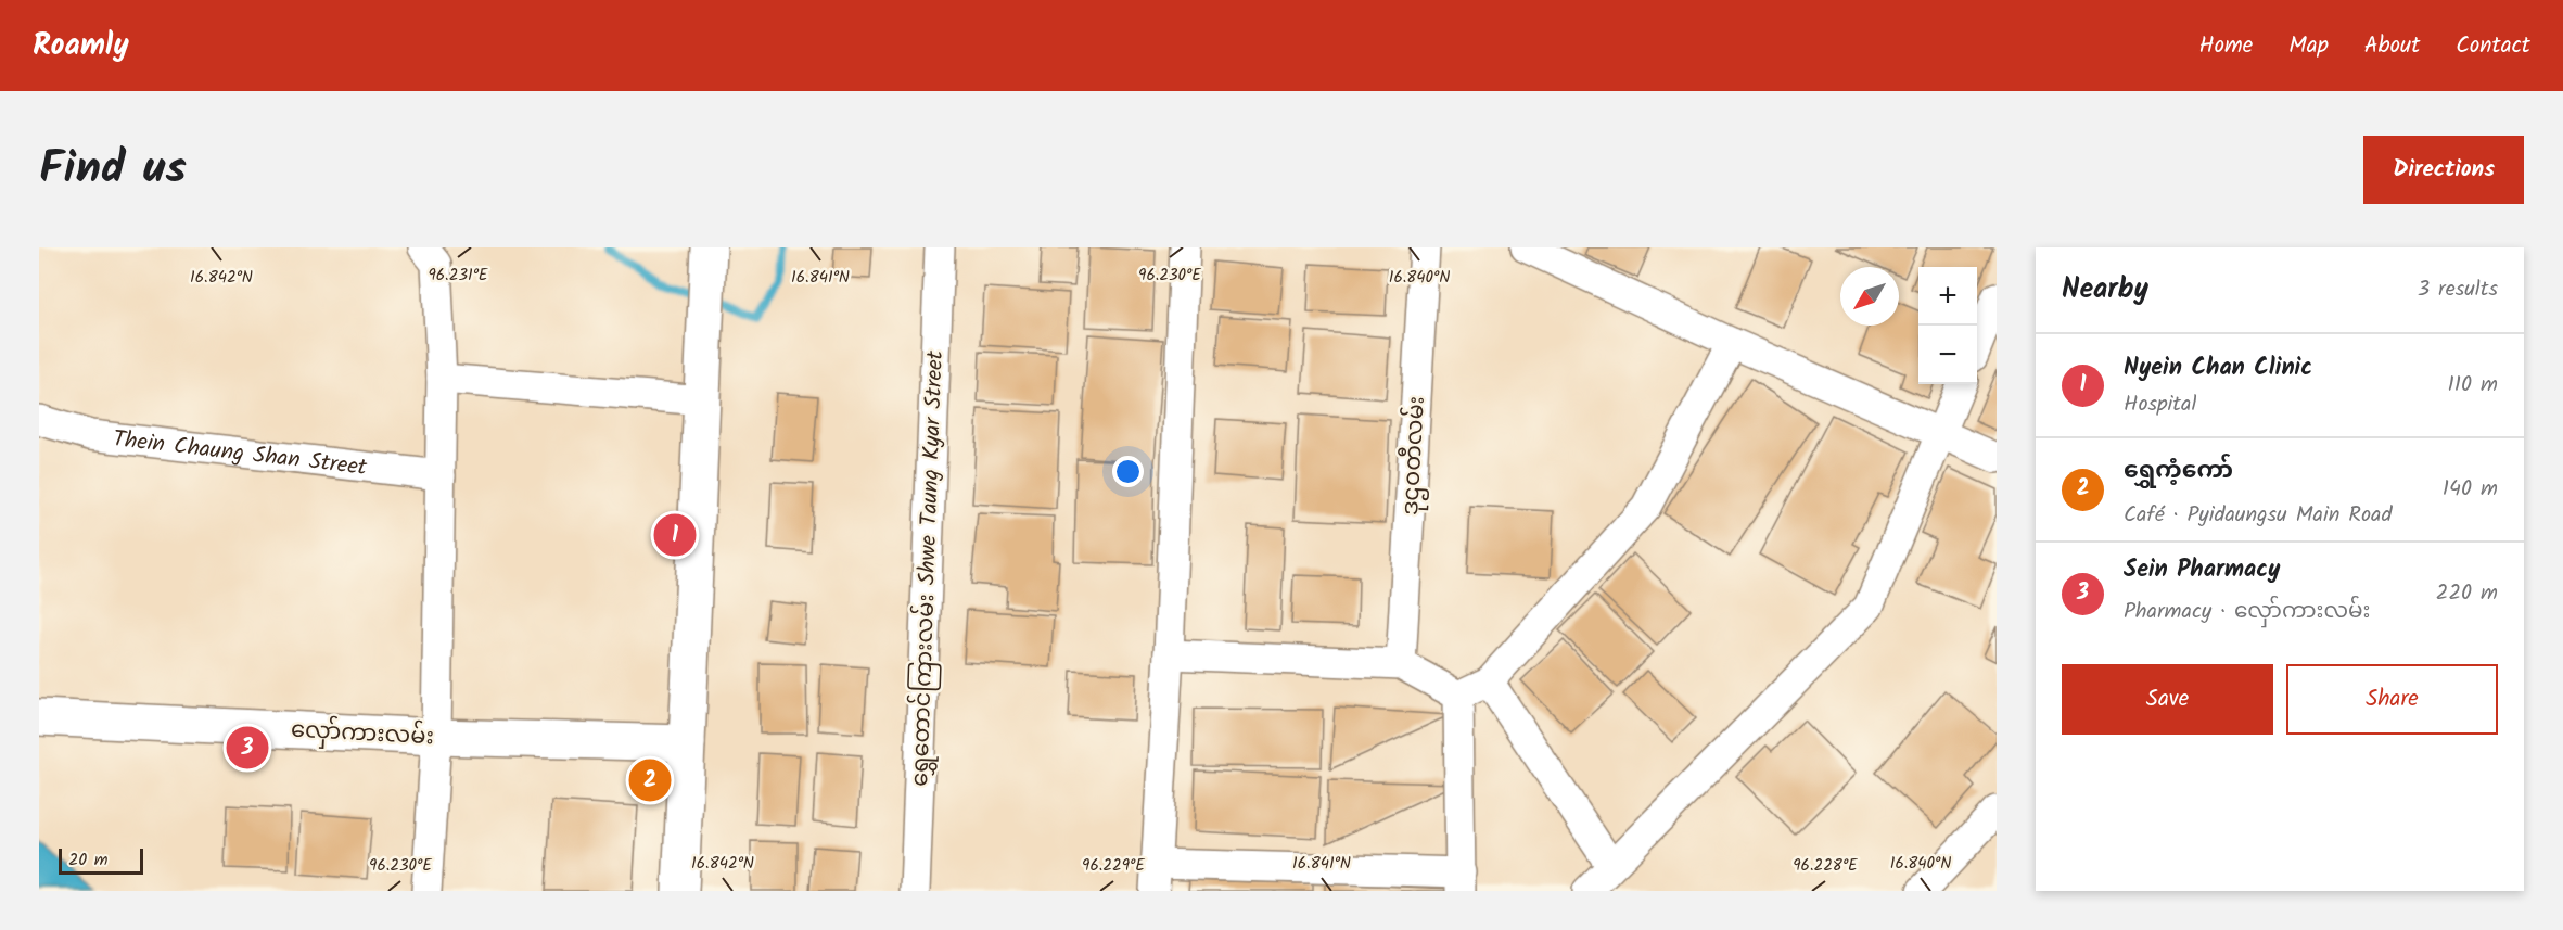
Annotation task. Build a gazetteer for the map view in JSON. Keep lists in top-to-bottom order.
{
  "streets": {
    "main road": ["လှော်ကားလမ်း"],
    "street": ["Thein Chaung Shan Street", "ဒုဌဝတီလမ်း", "ရွှေတောင်ကြားလမ်း Shwe Taung Kyar Street"]
  },
  "scale_bar": "20 m",
  "north": "bottom left",
  "page": {
    "header": "Roamly",
    "nav": [
      "Home",
      "Map",
      "About",
      "Contact"
    ],
    "title": "Find us",
    "buttons": [
      "Directions",
      ["Save", "Share"]
    ],
    "heading": ["Nearby", "3 results"],
    "map_buttons": ["+", "−"],
    "list": [
      {
        "mark": "1",
        "name": "Nyein Chan Clinic",
        "note": "Hospital",
        "value": "110 m"
      },
      {
        "mark": "2",
        "name": "ရွှေကံ့ကော်",
        "note": "Café · Pyidaungsu Main Road",
        "value": "140 m"
      },
      {
        "mark": "3",
        "name": "Sein Pharmacy",
        "note": "Pharmacy · လှော်ကားလမ်း",
        "value": "220 m"
      }
    ],
    "pins": ["1", "3", "2"],
    "scale": "20 m"
  },
  "coordinates": [
    "96.231°E",
    "96.230°E",
    "16.842°N",
    "16.841°N",
    "16.840°N",
    "96.229°E",
    "96.228°E"
  ]
}
